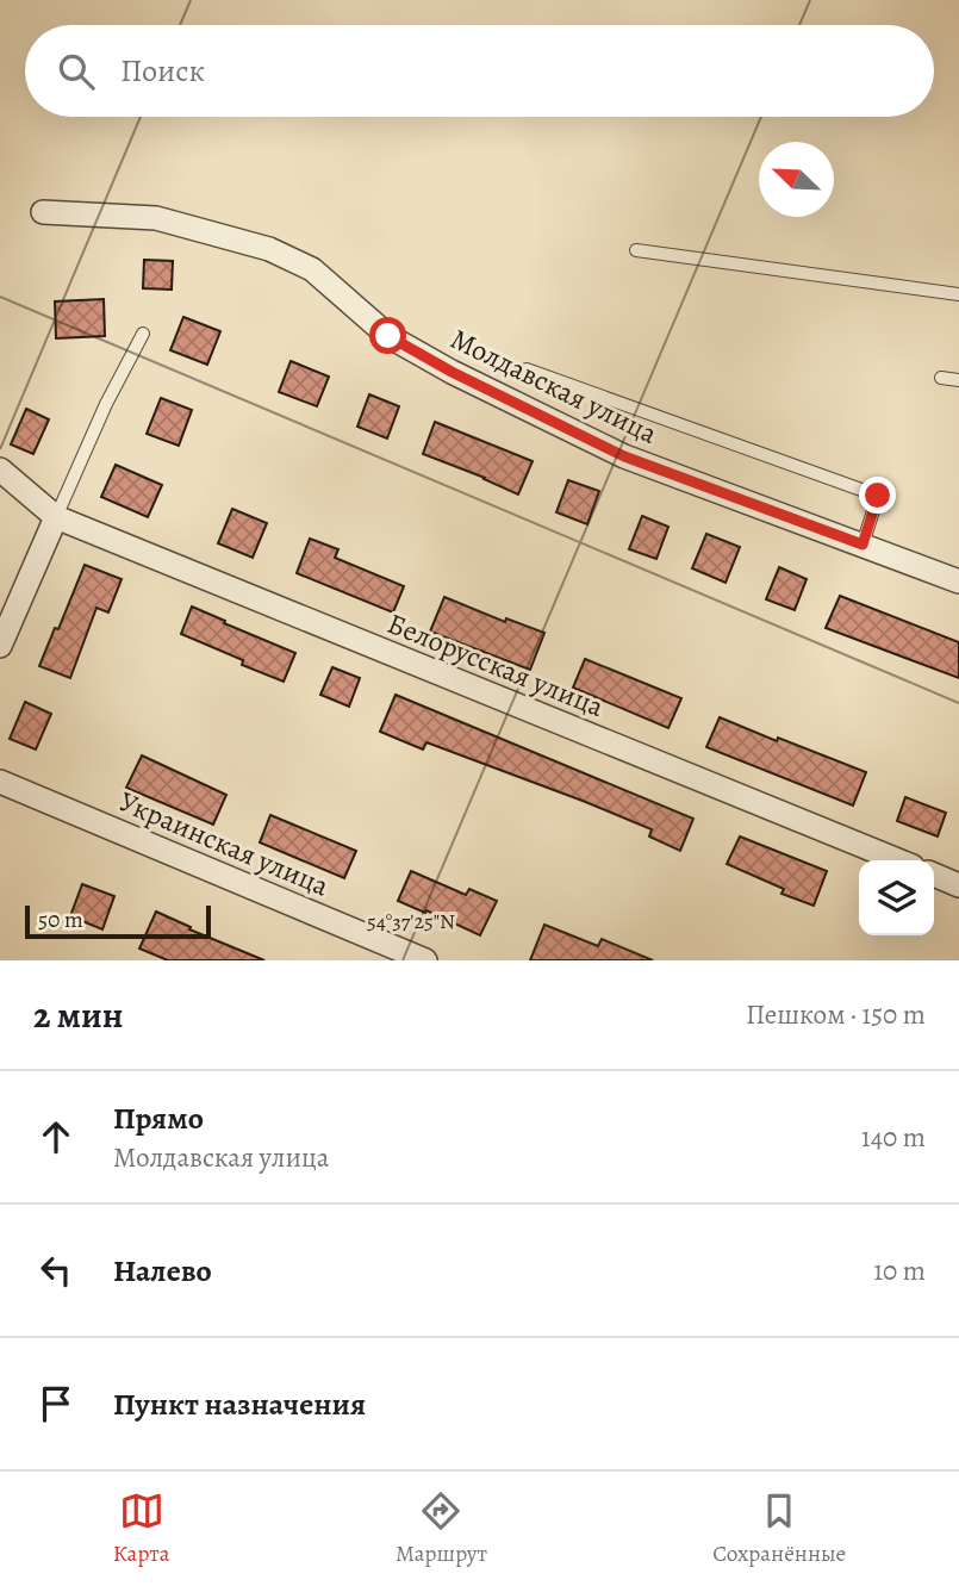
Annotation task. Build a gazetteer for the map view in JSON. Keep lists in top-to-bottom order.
{
  "streets": {
    "street": ["Молдавская улица", "Белорусская улица", "Украинская улица"]
  },
  "scale_bar": "50 m",
  "north": "top left",
  "page": {
    "search": "Поиск",
    "scale": "50 m",
    "heading": ["2 мин", "Пешком · 150 m"],
    "list": [
      ["Прямо", "Молдавская улица", "140 m"],
      ["Налево", "10 m"],
      "Пункт назначения"
    ],
    "nav": ["Карта", "Маршрут", "Сохранённые"]
  },
  "coordinates": ["54°37'25\"N"]
}
